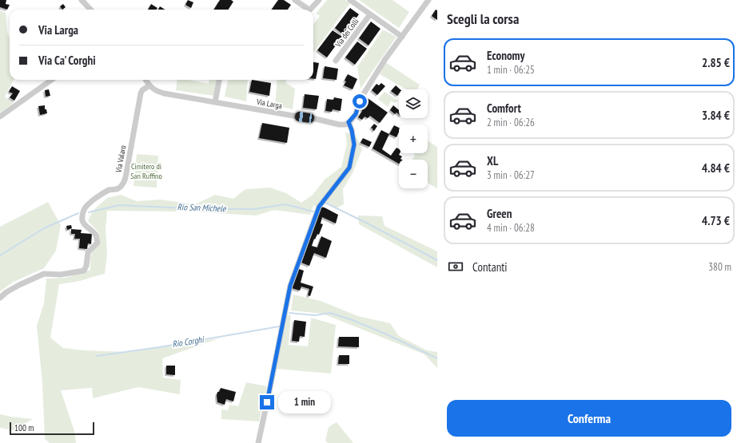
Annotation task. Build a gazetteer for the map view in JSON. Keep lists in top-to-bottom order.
{
  "streets": {
    "street": ["Via dei Colli", "Via Larga", "Via Valaro"]
  },
  "crossings": [
    ["Via Larga", "Via Valaro"]
  ],
  "water": ["Rio San Michele", "Rio Corghi"],
  "parks": ["Cimitero di San Ruffino"],
  "scale_bar": "100 m",
  "page": {
    "heading": "Scegli la corsa",
    "banner": ["Via Larga", "Via Ca' Corghi"],
    "list": [
      {
        "name": "Economy",
        "note": "1 min · 06:25",
        "value": "2.85 €"
      },
      {
        "name": "Comfort",
        "note": "2 min · 06:26",
        "value": "3.84 €"
      },
      {
        "name": "XL",
        "note": "3 min · 06:27",
        "value": "4.84 €"
      },
      {
        "name": "Green",
        "note": "4 min · 06:28",
        "value": "4.73 €"
      }
    ],
    "map_buttons": ["+", "−"],
    "pay": ["Contanti", "380 m"],
    "bubble": "1 min",
    "buttons": "Conferma",
    "scale": "100 m"
  }
}
